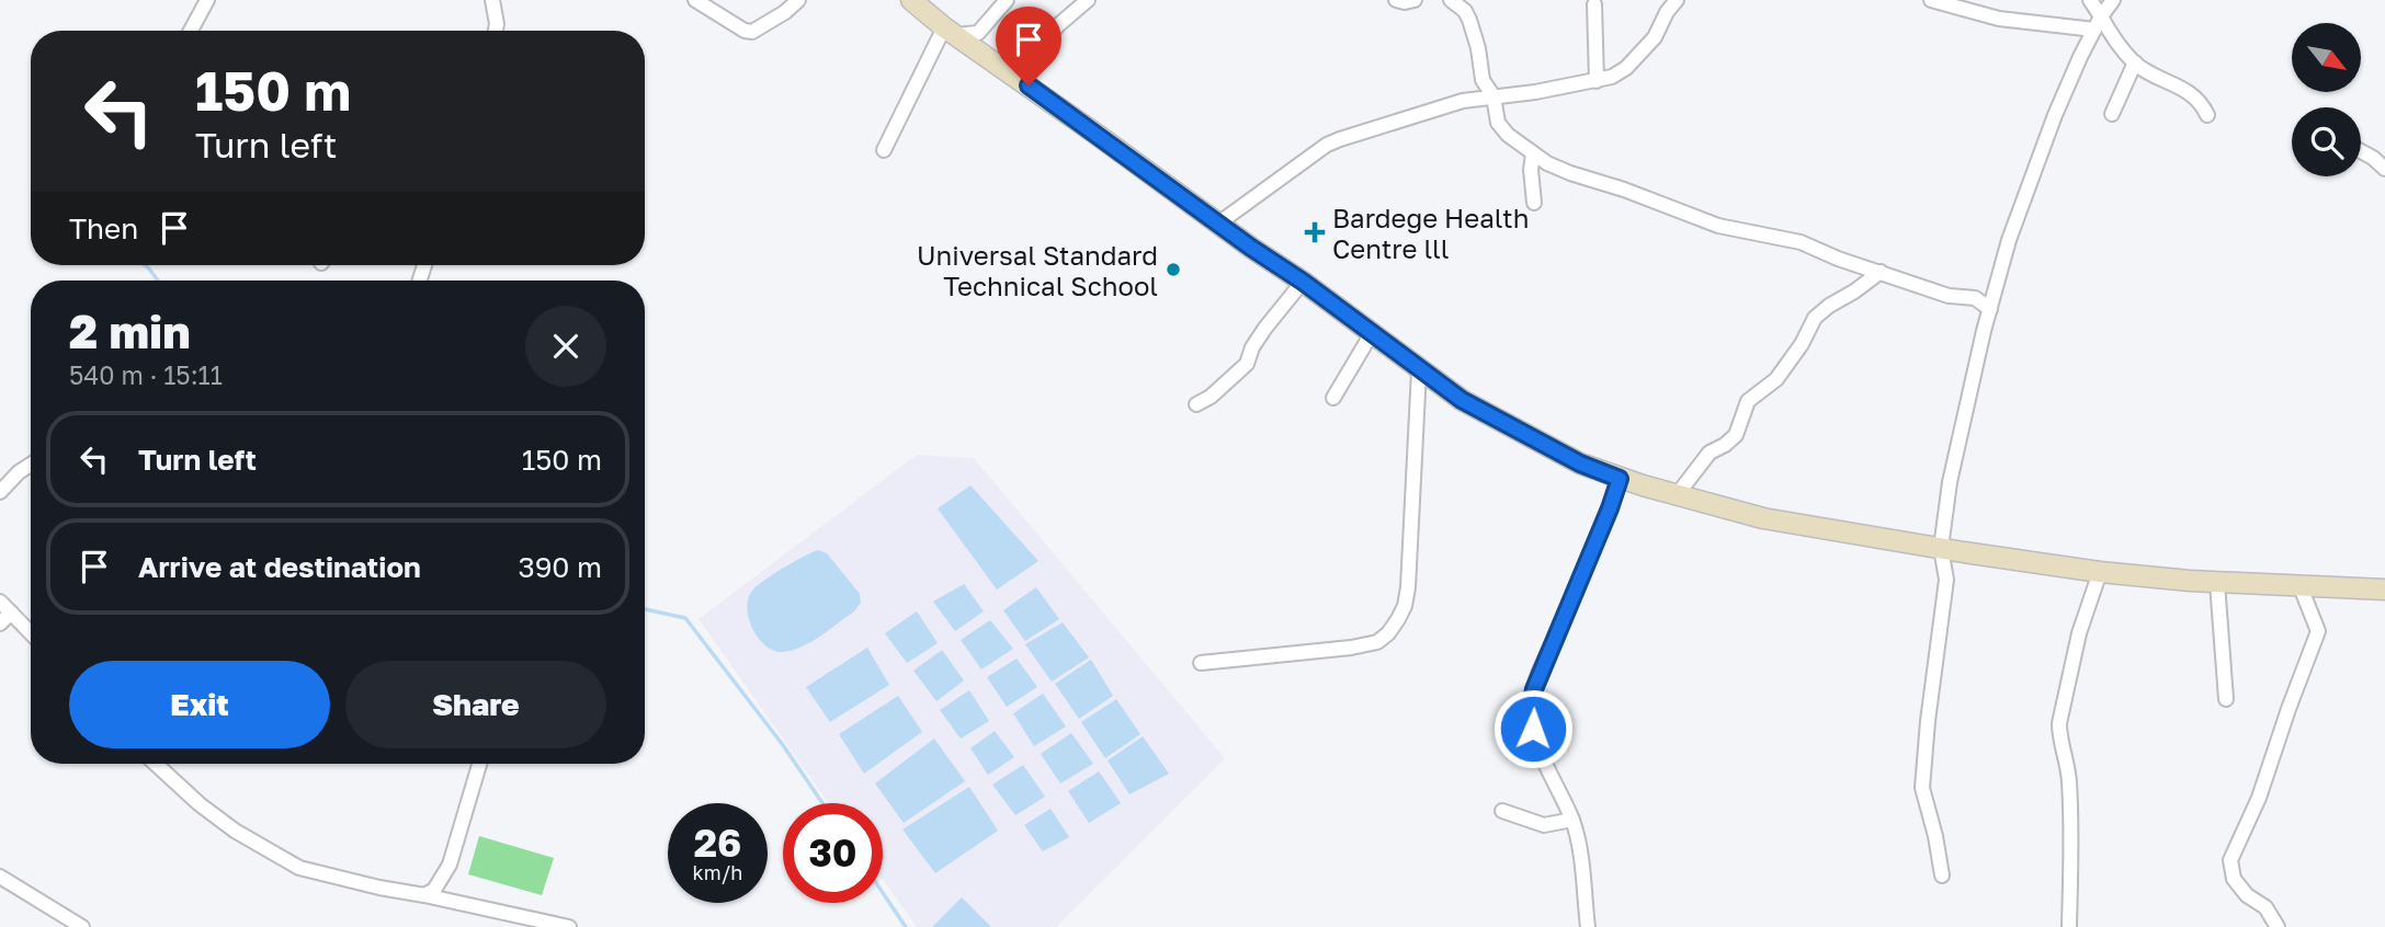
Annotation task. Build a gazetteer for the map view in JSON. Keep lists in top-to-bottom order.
{
  "places": {
    "health": ["Bardege Health Centre lll"],
    "other": ["Universal Standard Technical School"]
  },
  "north": "bottom right",
  "page": {
    "turn": ["150 m", "Turn left"],
    "then": "Then",
    "heading": ["2 min", "540 m · 15:11"],
    "list": [
      {
        "name": "Turn left",
        "value": "150 m"
      },
      {
        "name": "Arrive at destination",
        "value": "390 m"
      }
    ],
    "buttons": ["Exit", "Share"],
    "speed": "26 km/h",
    "limit": "30"
  }
}
